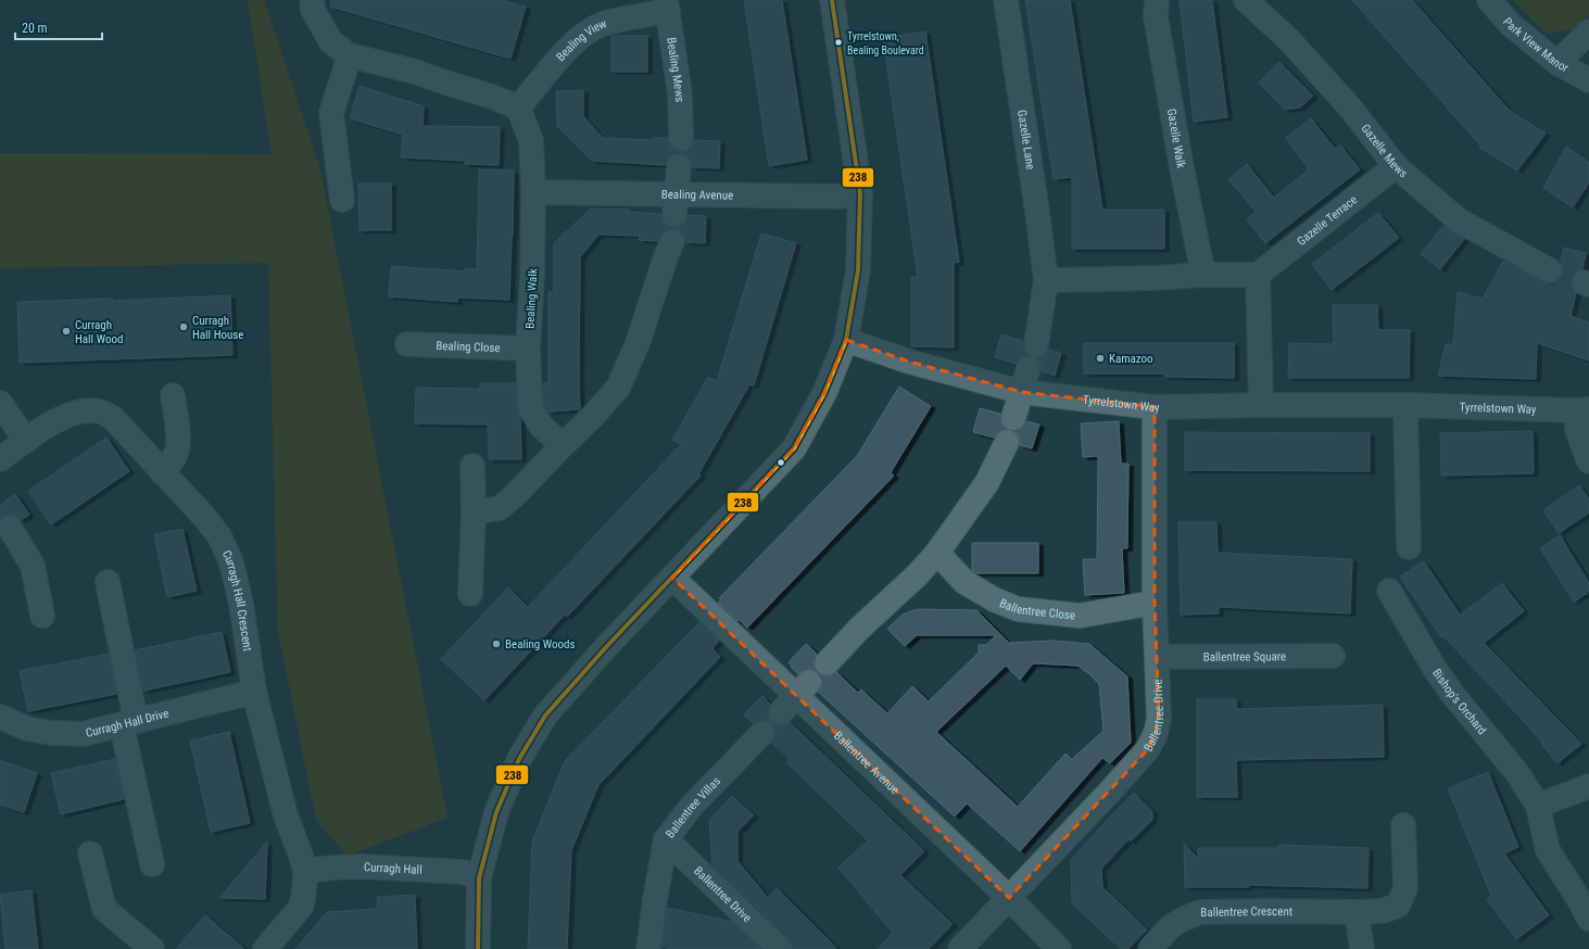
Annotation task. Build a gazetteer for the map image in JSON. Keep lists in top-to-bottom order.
{
  "streets": {
    "street": [
      "Bealing View",
      "Park View Manor",
      "Bealing Mews",
      "Gazelle Walk",
      "Gazelle Lane",
      "Gazelle Mews",
      "Bealing Avenue",
      "Gazelle Terrace",
      "Bealing Walk",
      "Bealing Close",
      "Tyrrelstown Way",
      "Curragh Hall Crescent",
      "Ballentree Close",
      "Ballentree Square",
      "Bishop's Orchard",
      "Ballentree Drive",
      "Curragh Hall Drive",
      "Ballentree Avenue",
      "Ballentree Villas",
      "Curragh Hall",
      "Ballentree Crescent"
    ]
  },
  "crossings": [
    ["Bealing View", "Bealing Mews"],
    ["Bealing View", "Bealing Walk"],
    ["Gazelle Mews", "Gazelle Terrace"],
    ["Bealing Avenue", "Bealing Walk"],
    ["Bealing Walk", "Bealing Close"],
    ["Tyrrelstown Way", "Ballentree Drive"],
    ["Curragh Hall Crescent", "Curragh Hall Drive"],
    ["Curragh Hall Crescent", "Curragh Hall"],
    ["Ballentree Close", "Ballentree Drive"],
    ["Ballentree Square", "Ballentree Drive"],
    ["Ballentree Drive", "Ballentree Avenue"],
    ["Ballentree Drive", "Ballentree Villas"]
  ],
  "places": [
    "Tyrrelstown, Bealing Boulevard",
    "Curragh Hall House",
    "Curragh Hall Wood",
    "Kamazoo",
    "Bealing Woods"
  ],
  "lines": ["transit line 238"],
  "scale_bar": "20 m"
}
